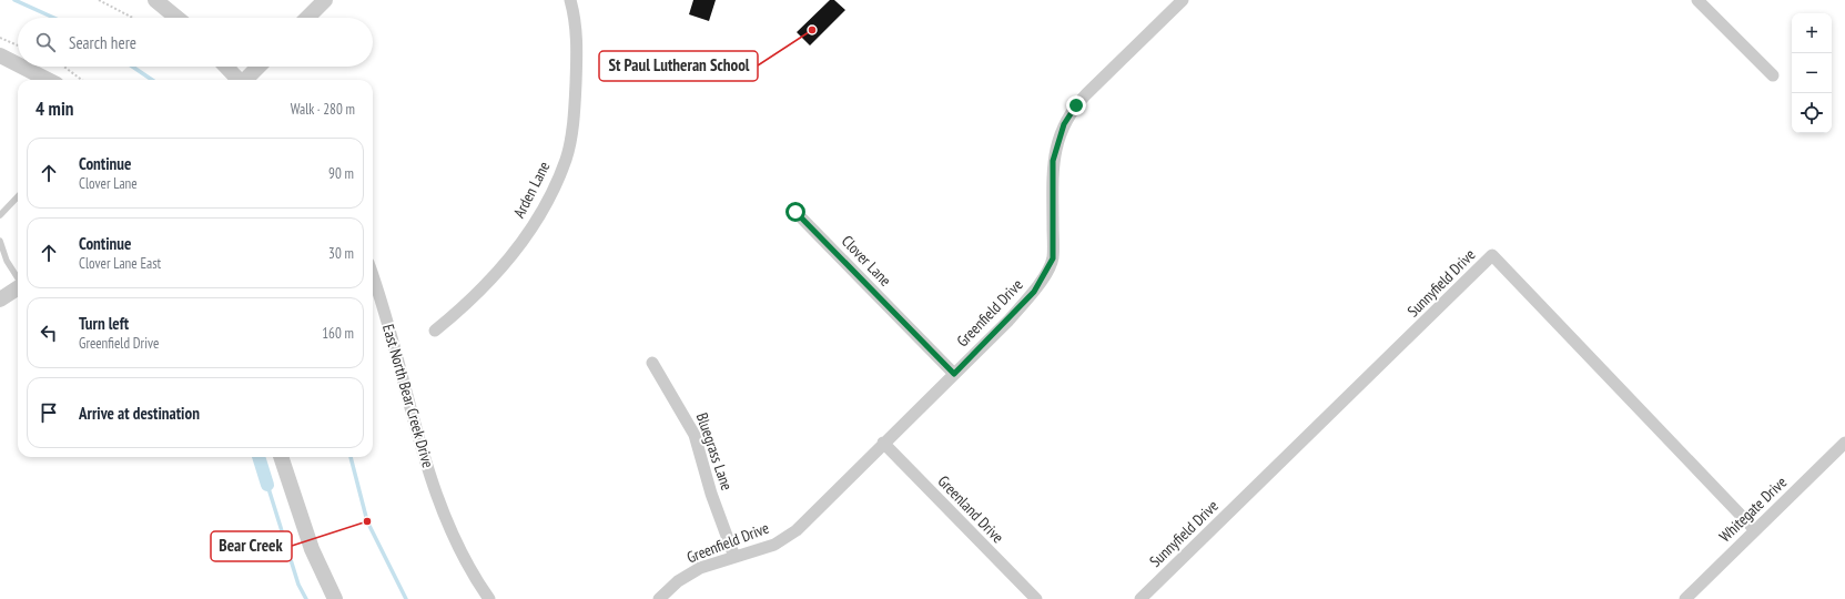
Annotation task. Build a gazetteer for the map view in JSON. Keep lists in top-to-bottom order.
{
  "streets": {
    "street": [
      "Arden Lane",
      "Clover Lane",
      "Sunnyfield Drive",
      "Greenfield Drive",
      "East North Bear Creek Drive",
      "Bluegrass Lane",
      "Greenland Drive",
      "Whitegate Drive"
    ]
  },
  "crossings": [
    ["Clover Lane", "Greenfield Drive"],
    ["Sunnyfield Drive", "Whitegate Drive"],
    ["Greenfield Drive", "Bluegrass Lane"],
    ["Greenfield Drive", "Greenland Drive"]
  ],
  "places": ["St Paul Lutheran School", "Bear Creek"],
  "page": {
    "map_buttons": ["+", "−"],
    "search": "Search here",
    "heading": ["4 min", "Walk · 280 m"],
    "list": [
      ["Continue", "Clover Lane", "90 m"],
      ["Continue", "Clover Lane East", "30 m"],
      ["Turn left", "Greenfield Drive", "160 m"],
      "Arrive at destination"
    ]
  }
}
